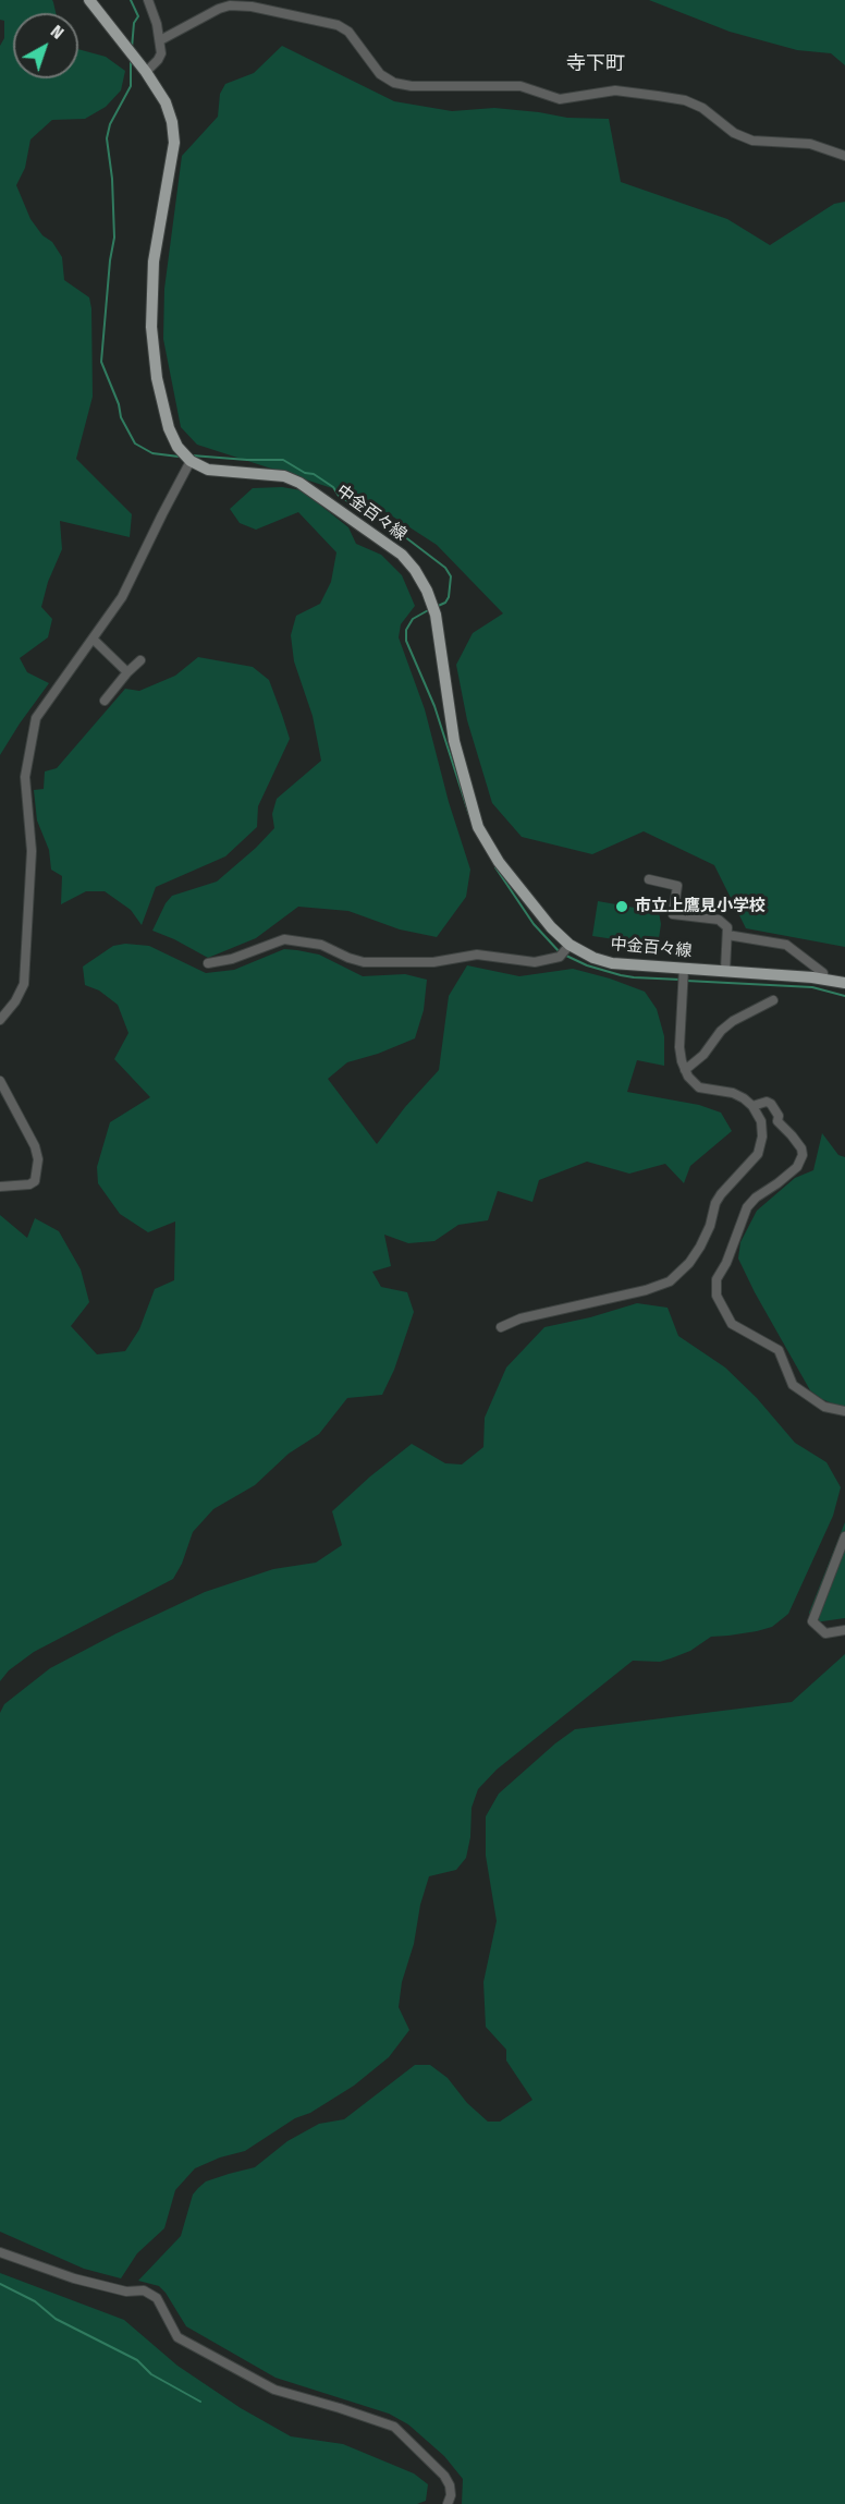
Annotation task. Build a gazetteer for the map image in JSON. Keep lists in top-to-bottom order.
{
  "streets": {
    "main road": ["中金百々線"]
  },
  "districts": ["寺下町"],
  "places": ["市立上鷹見小学校"],
  "north": "top right"
}
